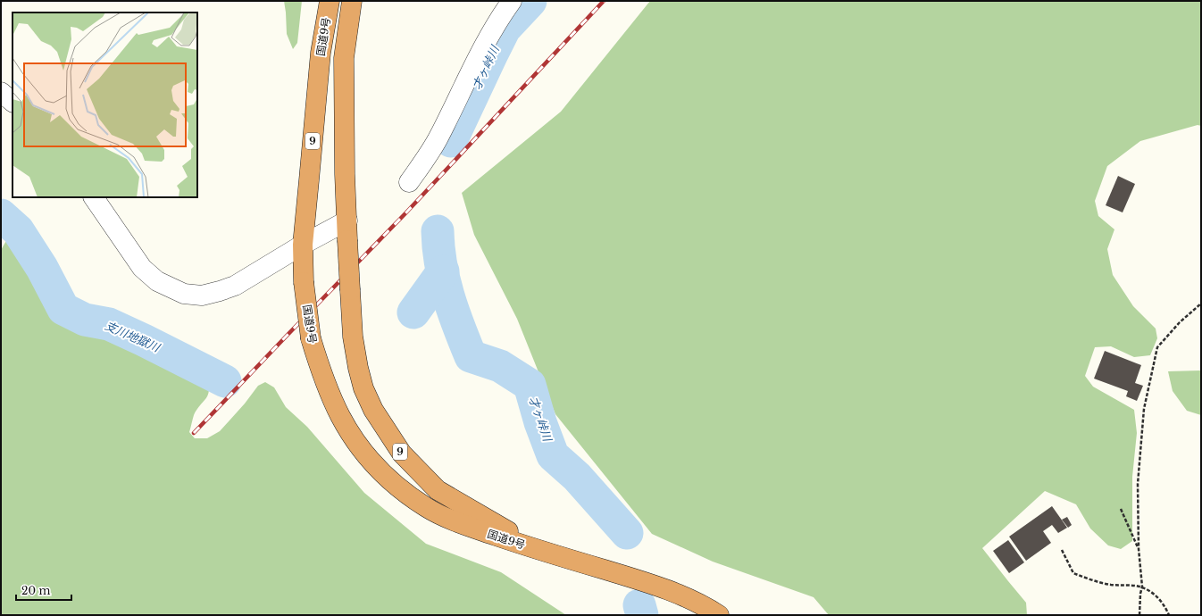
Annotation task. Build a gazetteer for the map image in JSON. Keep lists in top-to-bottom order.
{
  "streets": {
    "highway": ["国道9号", "9"]
  },
  "water": ["才ヶ峠川", "支川地獄川"],
  "scale_bar": "20 m"
}
